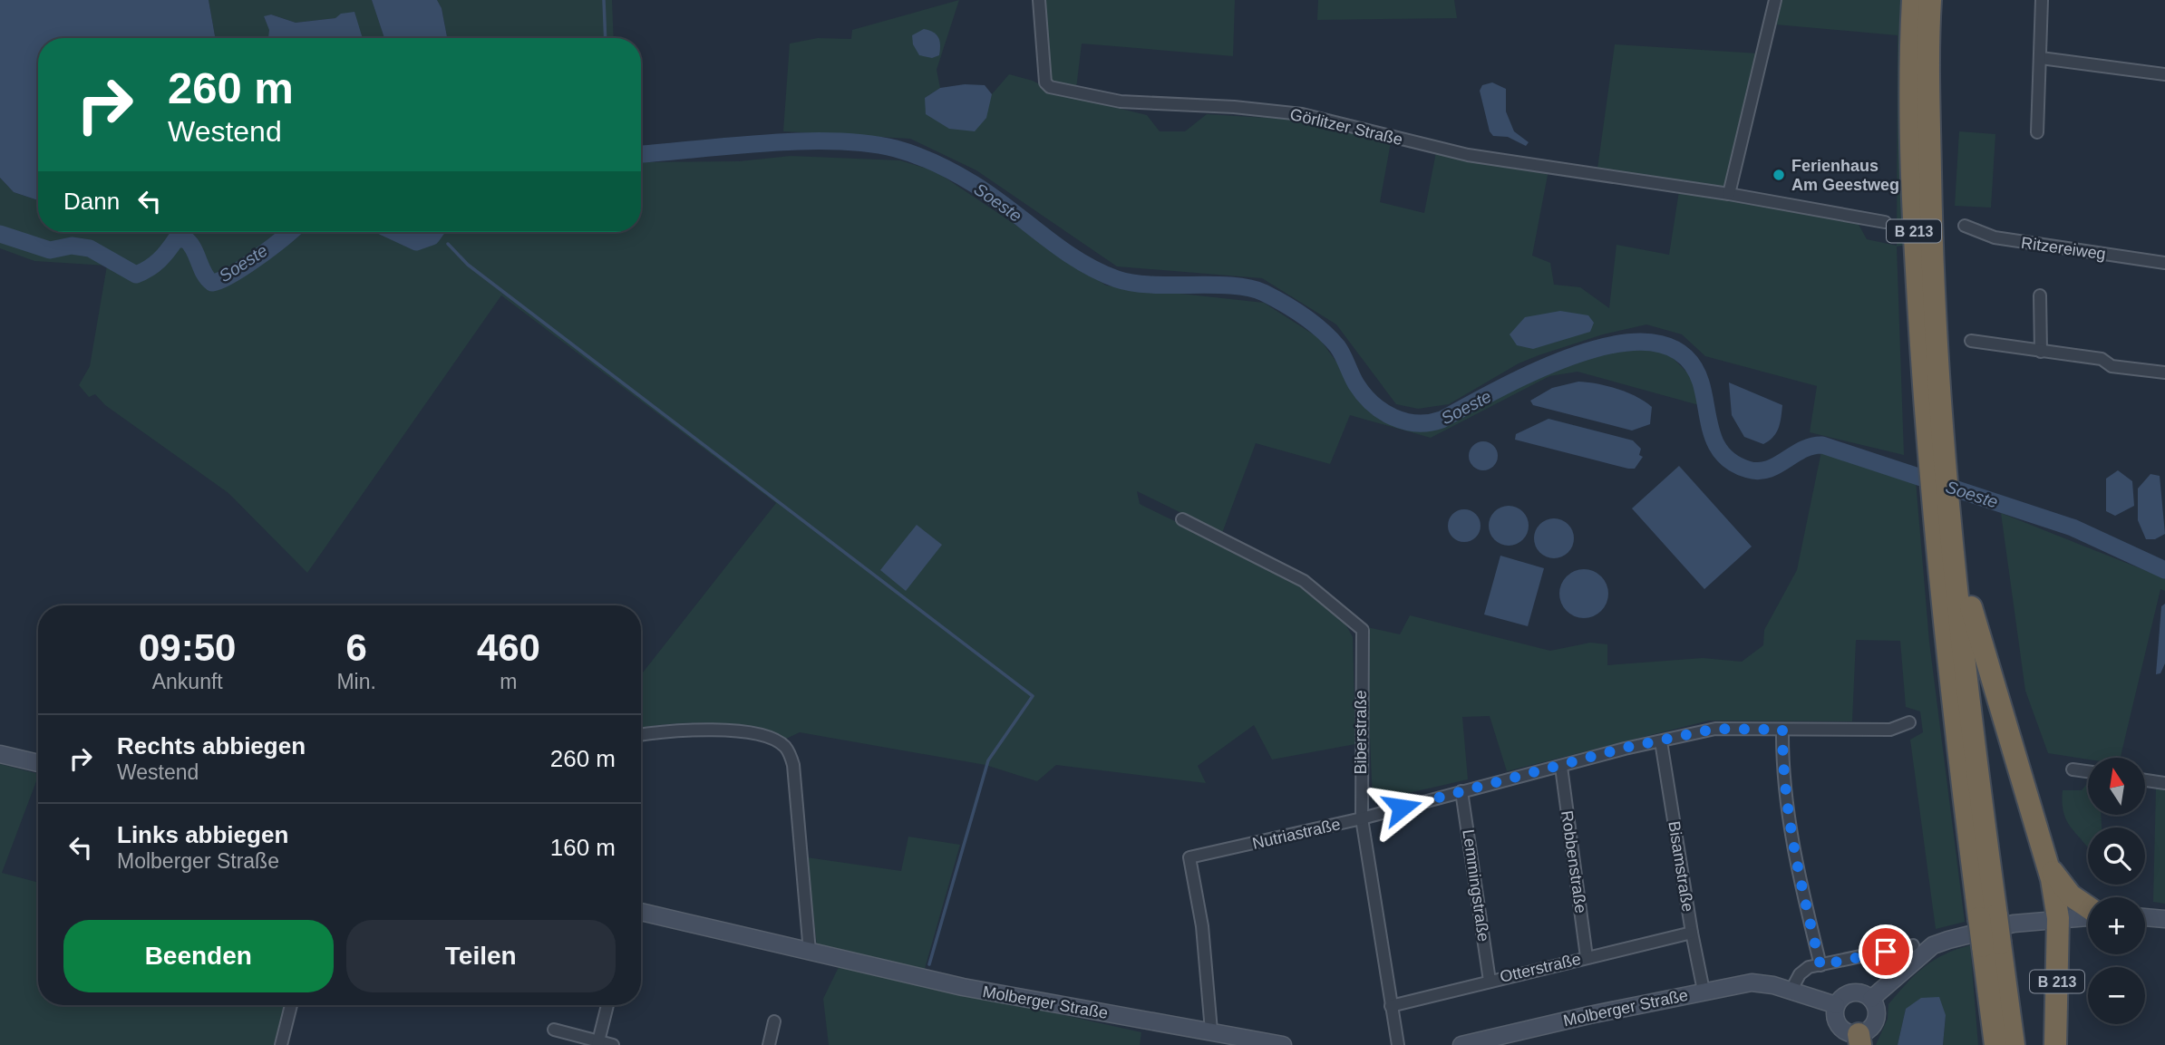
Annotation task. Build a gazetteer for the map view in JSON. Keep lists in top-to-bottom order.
{
  "streets": {
    "highway": ["B 213"],
    "main road": ["Molberger Straße"],
    "street": [
      "Görlitzer Straße",
      "Ritzereiweg",
      "Biberstraße",
      "Nutriastraße",
      "Robbenstraße",
      "Bisamstraße",
      "Lemmingstraße",
      "Otterstraße"
    ]
  },
  "crossings": [
    ["Biberstraße", "Nutriastraße"],
    ["Biberstraße", "Otterstraße"],
    ["Nutriastraße", "Robbenstraße"],
    ["Nutriastraße", "Bisamstraße"],
    ["Nutriastraße", "Lemmingstraße"],
    ["Nutriastraße", "Molberger Straße"],
    ["Robbenstraße", "Otterstraße"],
    ["Bisamstraße", "Otterstraße"],
    ["Bisamstraße", "Molberger Straße"],
    ["Lemmingstraße", "Otterstraße"]
  ],
  "water": ["Soeste"],
  "places": ["Ferienhaus Am Geestweg"],
  "north": "top",
  "page": {
    "turn": ["260 m", "Westend"],
    "then": "Dann",
    "eta": [
      "09:50",
      "Ankunft",
      "6",
      "Min.",
      "460",
      "m"
    ],
    "list": [
      {
        "name": "Rechts abbiegen",
        "note": "Westend",
        "value": "260 m"
      },
      {
        "name": "Links abbiegen",
        "note": "Molberger Straße",
        "value": "160 m"
      }
    ],
    "map_buttons": ["+", "−"],
    "buttons": ["Beenden", "Teilen"]
  }
}
